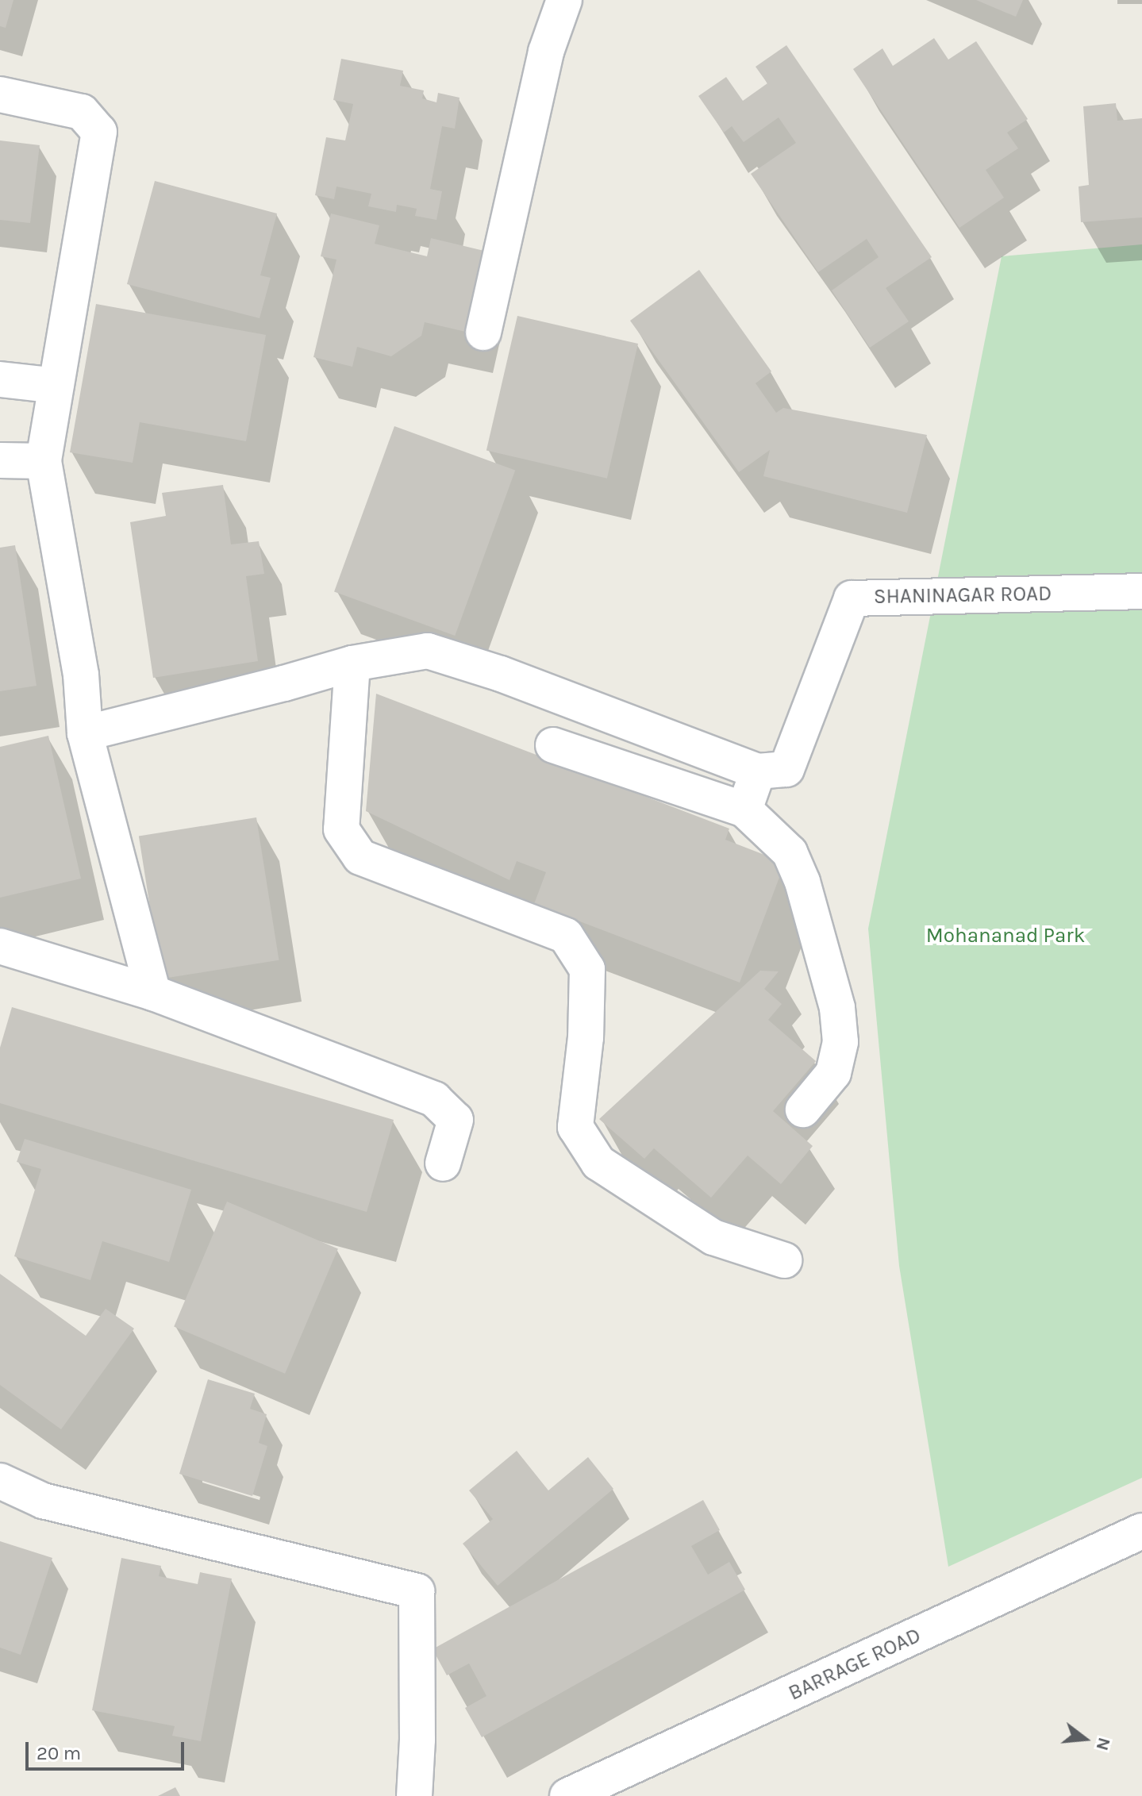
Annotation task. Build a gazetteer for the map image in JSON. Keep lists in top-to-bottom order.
{
  "streets": {
    "street": ["SHANINAGAR ROAD", "BARRAGE ROAD"]
  },
  "parks": ["Mohananad Park"],
  "scale_bar": "20 m",
  "north": "right"
}
